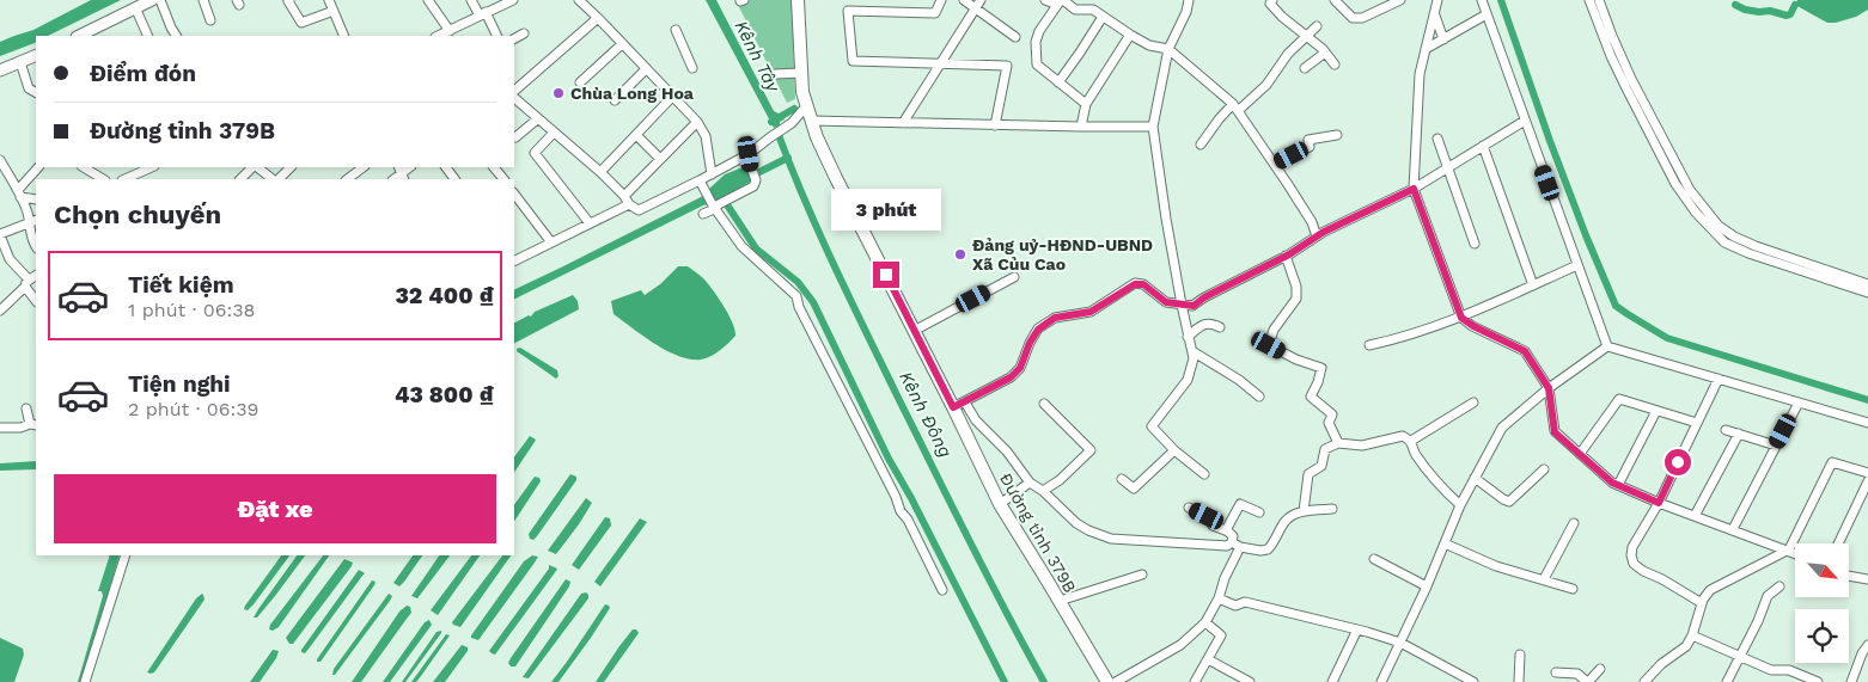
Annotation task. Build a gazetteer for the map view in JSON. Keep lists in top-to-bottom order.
{
  "streets": {
    "main road": ["Đường tỉnh 379B"]
  },
  "water": ["Kênh Tây", "Kênh Đông"],
  "places": ["Chùa Long Hoa", "Đảng uỷ-HĐND-UBND Xã Củu Cao"],
  "north": "bottom right",
  "page": {
    "banner": ["Điểm đón", "Đường tỉnh 379B"],
    "heading": "Chọn chuyến",
    "bubble": "3 phút",
    "list": [
      {
        "name": "Tiết kiệm",
        "note": "1 phút · 06:38",
        "value": "32 400 ₫"
      },
      {
        "name": "Tiện nghi",
        "note": "2 phút · 06:39",
        "value": "43 800 ₫"
      }
    ],
    "buttons": "Đặt xe"
  }
}
